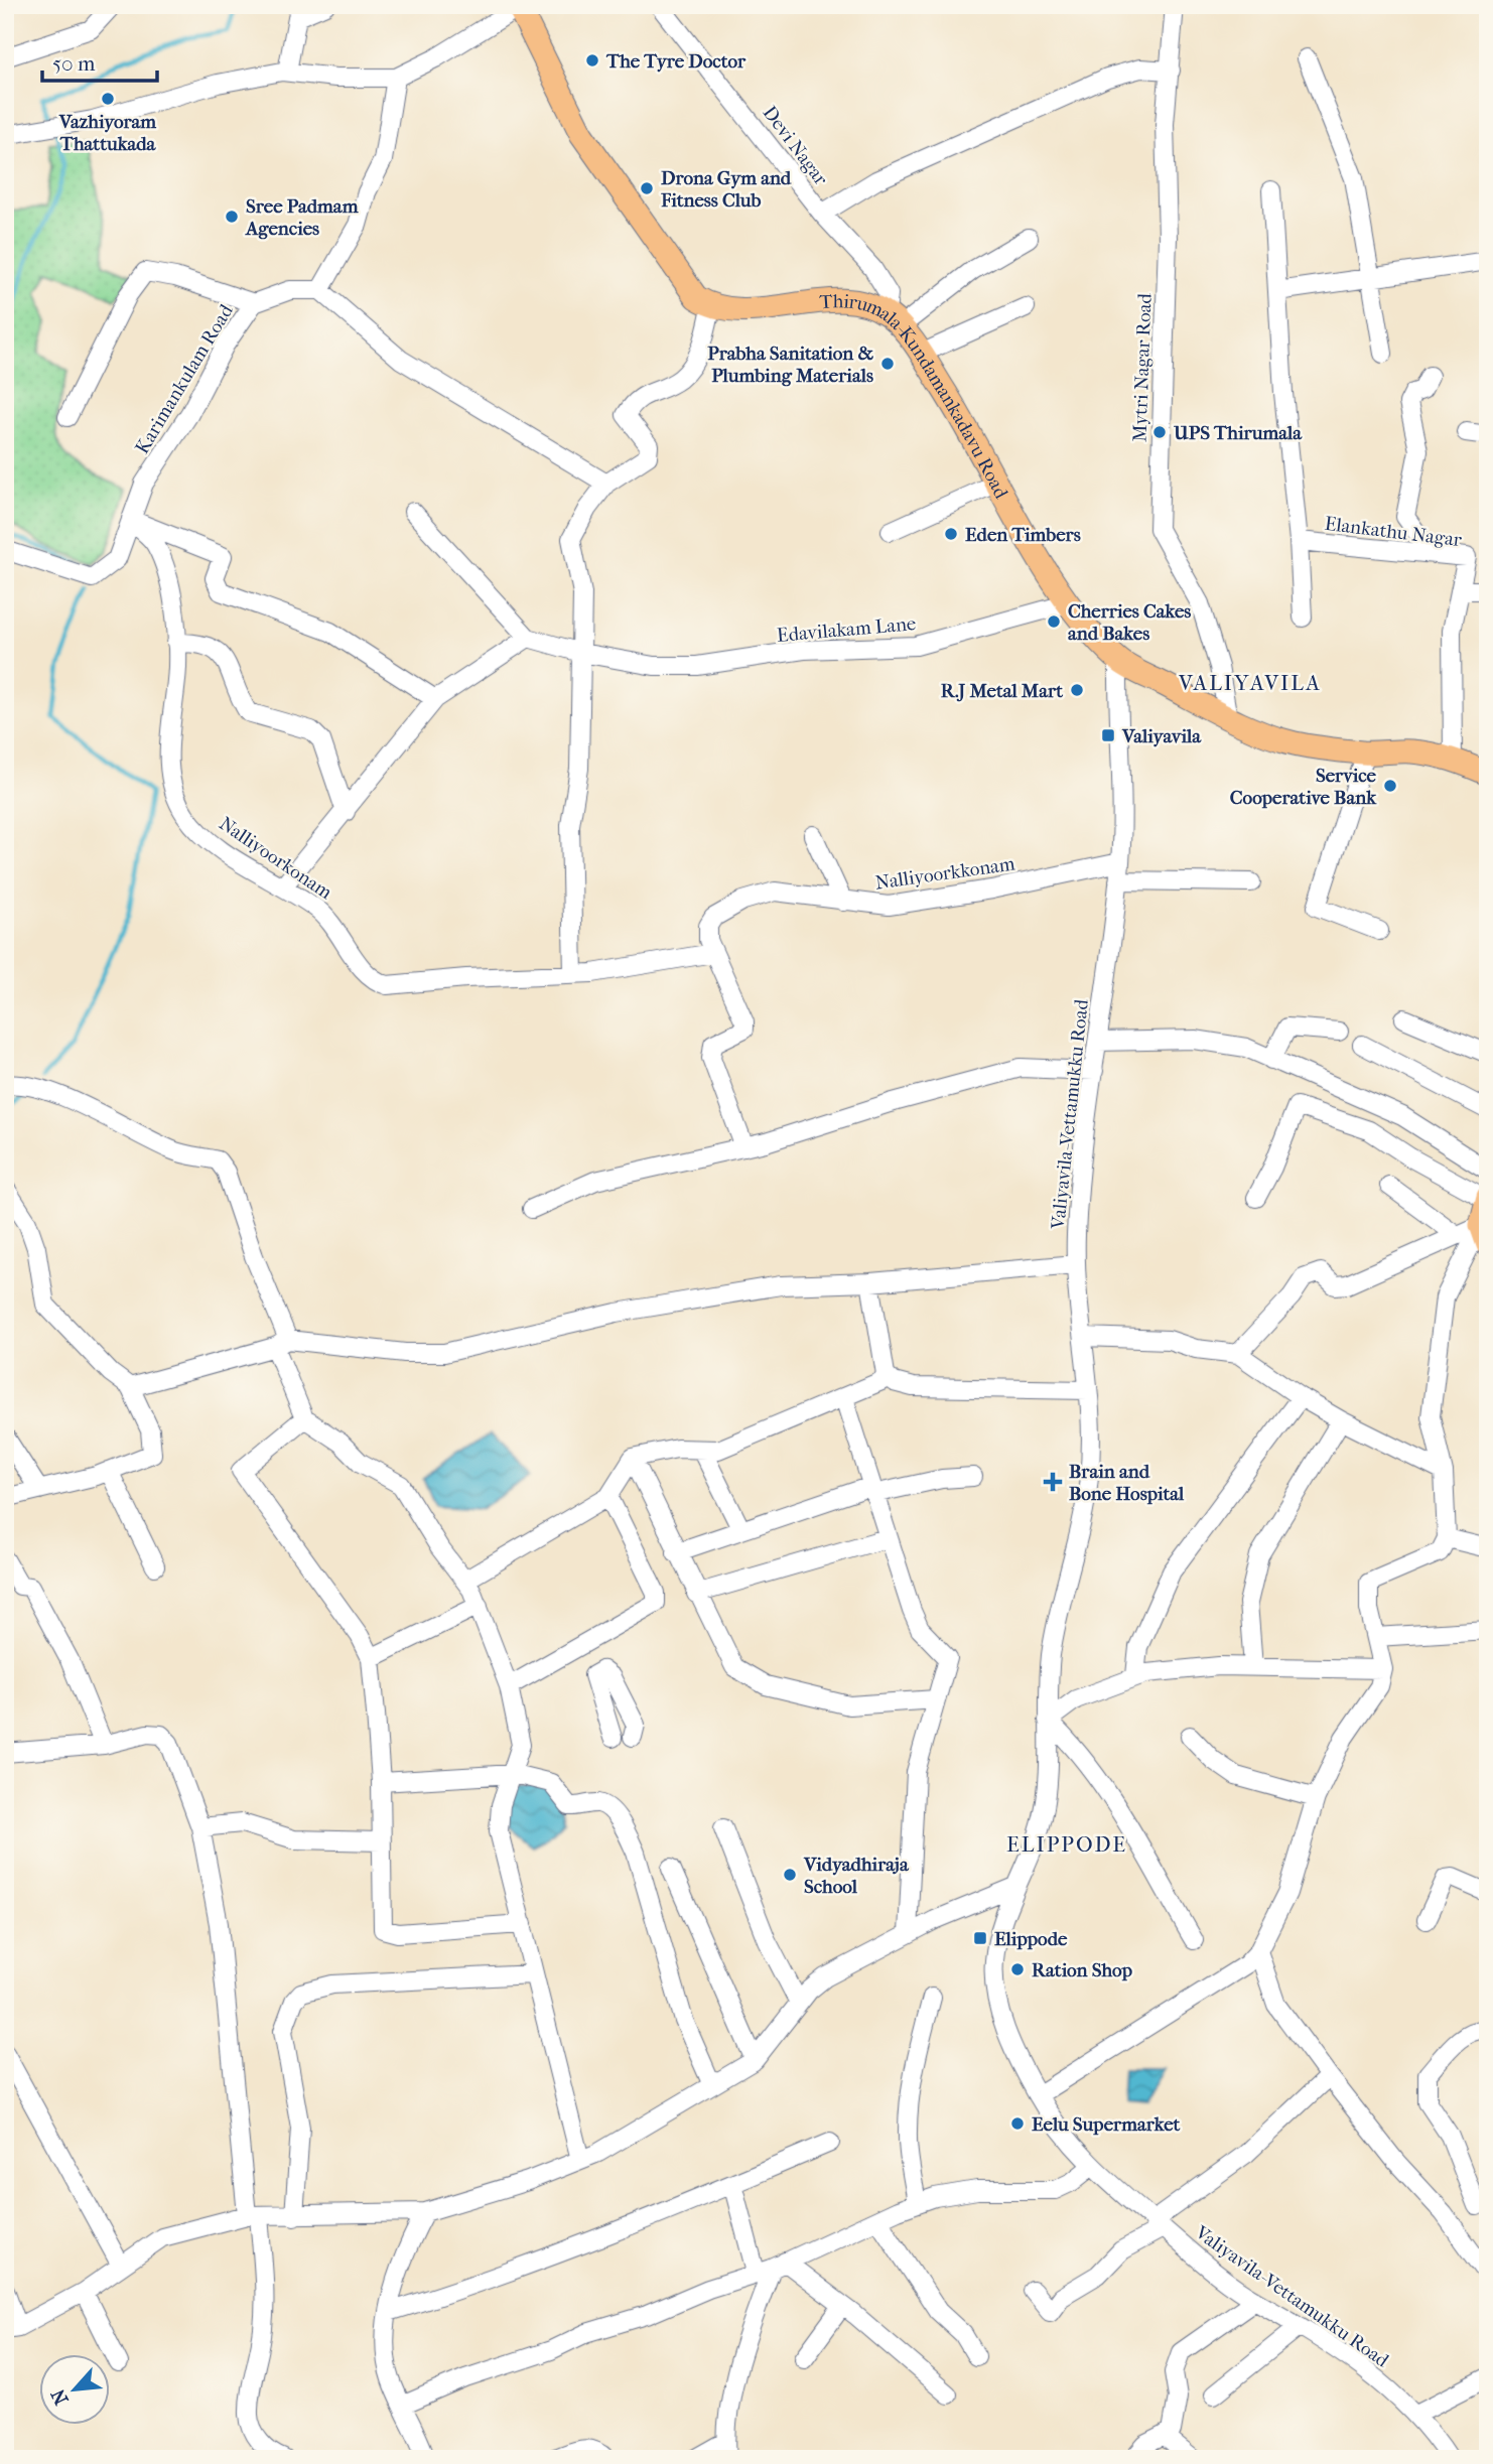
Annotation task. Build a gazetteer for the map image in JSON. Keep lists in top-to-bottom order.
{
  "streets": {
    "main road": ["Thirumala-Kundamankadavu Road"],
    "street": [
      "Devi Nagar",
      "Mytri Nagar Road",
      "Karimankulam Road",
      "Elankathu Nagar",
      "Edavilakam Lane",
      "Nalliyoorkonam",
      "Nalliyoorkkonam",
      "Valiyavila-Vettamukku Road"
    ]
  },
  "crossings": [
    ["Devi Nagar", "Thirumala-Kundamankadavu Road"],
    ["Mytri Nagar Road", "Thirumala-Kundamankadavu Road"],
    ["Karimankulam Road", "Nalliyoorkonam"],
    ["Thirumala-Kundamankadavu Road", "Elankathu Nagar"],
    ["Thirumala-Kundamankadavu Road", "Edavilakam Lane"],
    ["Thirumala-Kundamankadavu Road", "Valiyavila-Vettamukku Road"],
    ["Nalliyoorkonam", "Nalliyoorkkonam"],
    ["Nalliyoorkkonam", "Valiyavila-Vettamukku Road"]
  ],
  "districts": ["VALIYAVILA", "ELIPPODE"],
  "places": {
    "other": [
      "The Tyre Doctor",
      "Vazhiyoram Thattukada",
      "Drona Gym and Fitness Club",
      "Sree Padmam Agencies",
      "Prabha Sanitation & Plumbing Materials",
      "UPS Thirumala",
      "Eden Timbers",
      "Cherries Cakes and Bakes",
      "R.J Metal Mart",
      "Service Cooperative Bank",
      "Vidyadhiraja School",
      "Ration Shop",
      "Eelu Supermarket"
    ],
    "transit": ["Valiyavila", "Elippode"],
    "health": ["Brain and Bone Hospital"]
  },
  "scale_bar": "50 m",
  "north": "bottom left"
}
